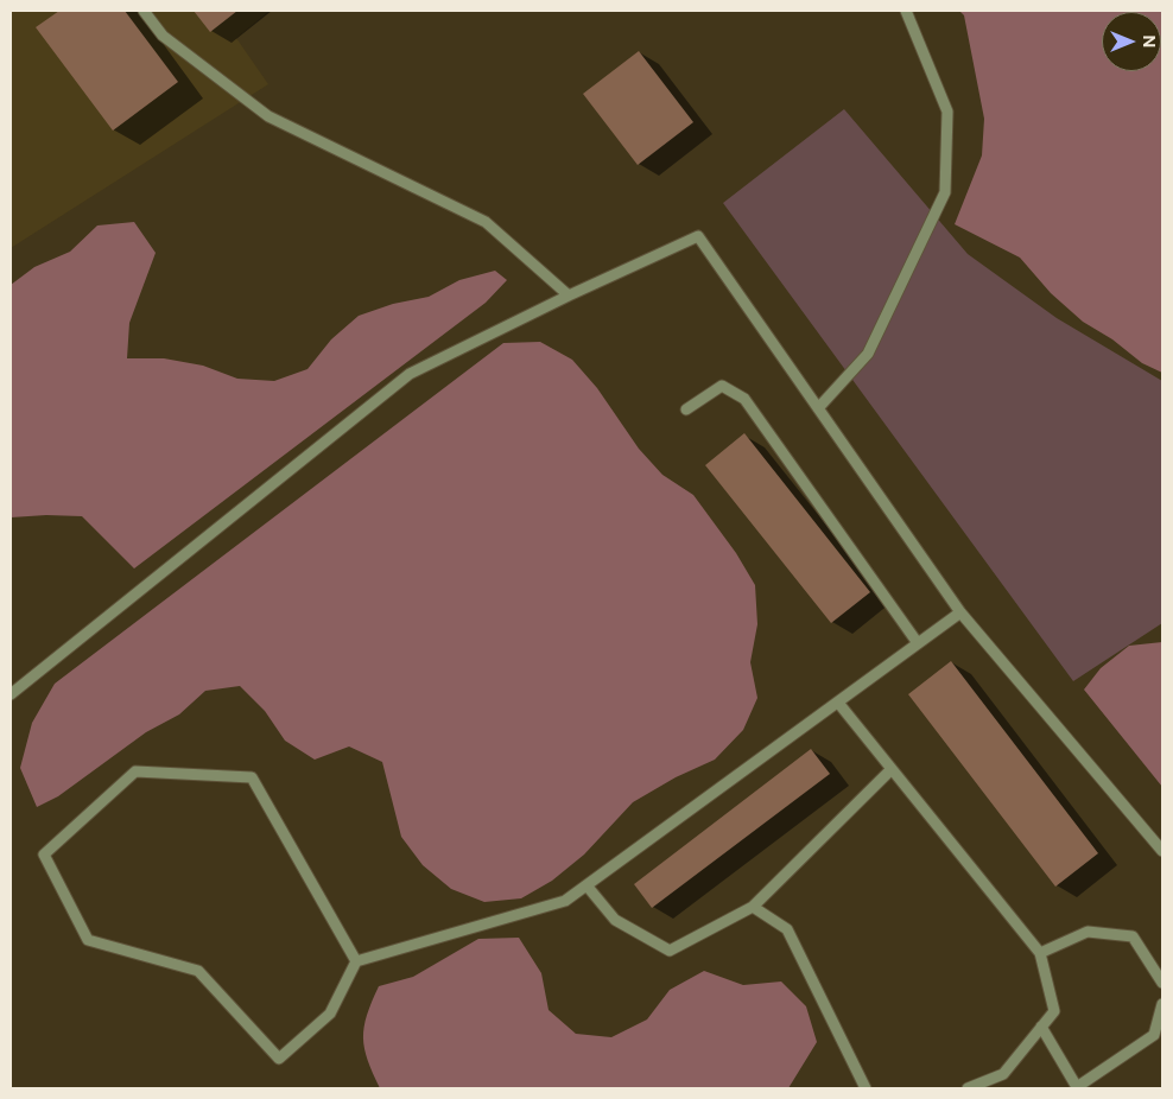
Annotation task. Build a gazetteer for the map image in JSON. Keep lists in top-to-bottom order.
{
  "north": "right"
}
